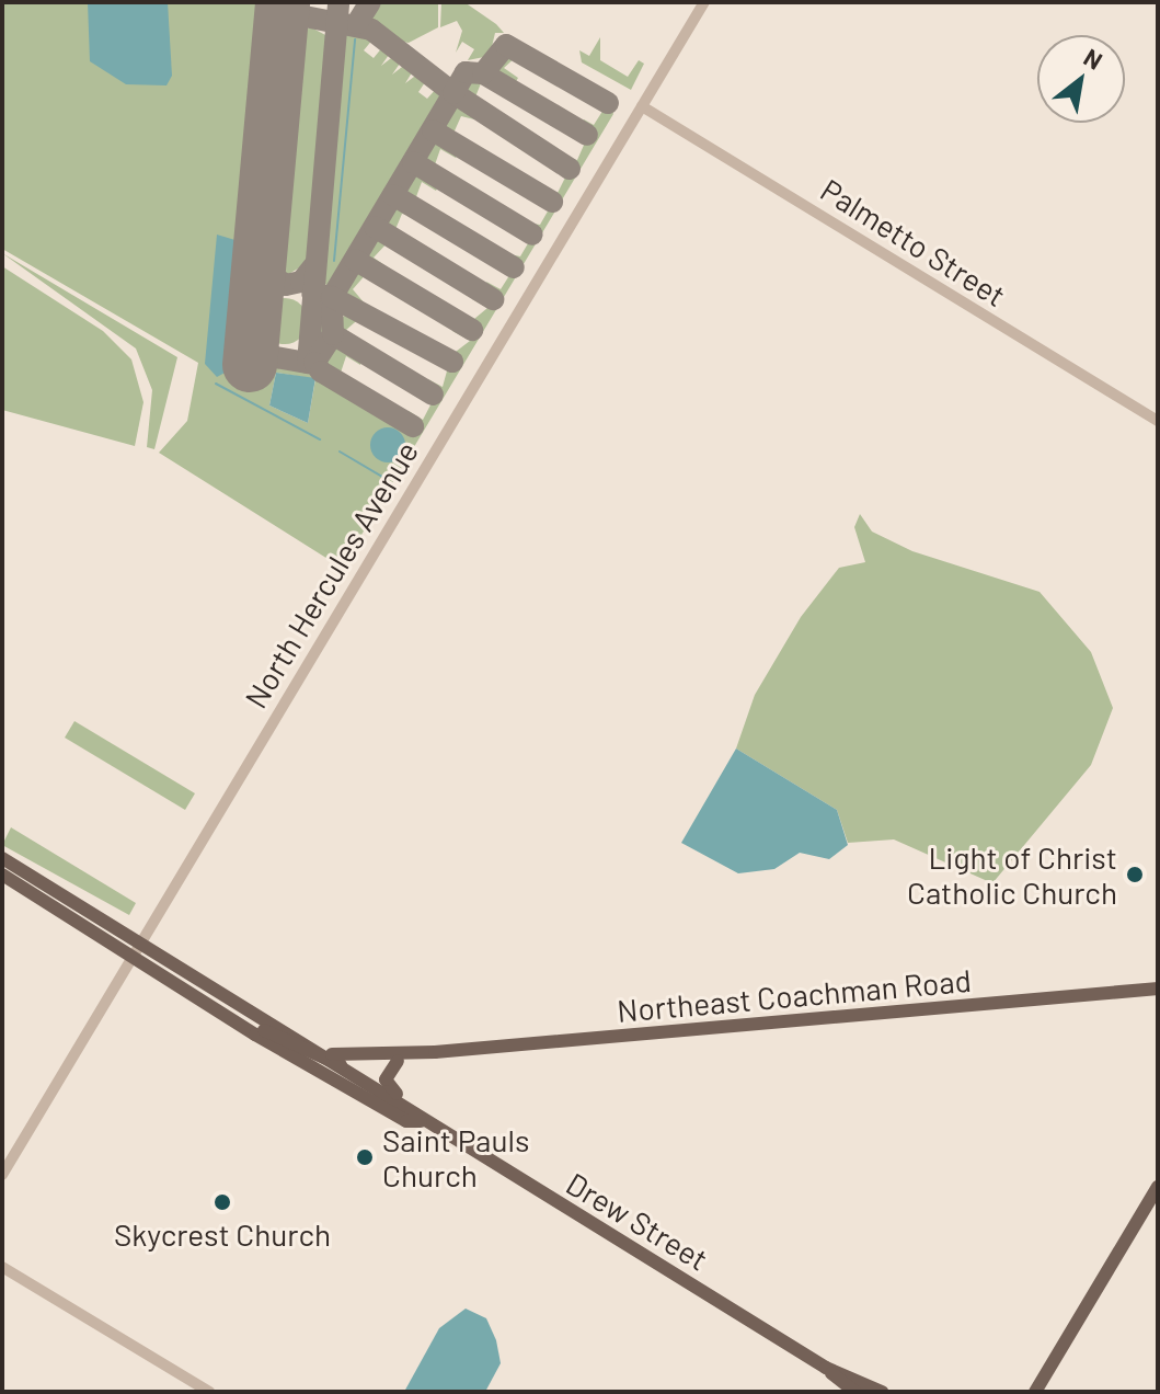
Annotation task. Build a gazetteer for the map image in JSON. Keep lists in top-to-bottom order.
{
  "streets": {
    "main road": ["Northeast Coachman Road", "Drew Street"],
    "street": ["Palmetto Street", "North Hercules Avenue"]
  },
  "crossings": [
    ["Palmetto Street", "North Hercules Avenue"],
    ["North Hercules Avenue", "Drew Street"],
    ["Northeast Coachman Road", "Drew Street"]
  ],
  "places": ["Light of Christ Catholic Church", "Saint Pauls Church", "Skycrest Church"],
  "north": "top right"
}
